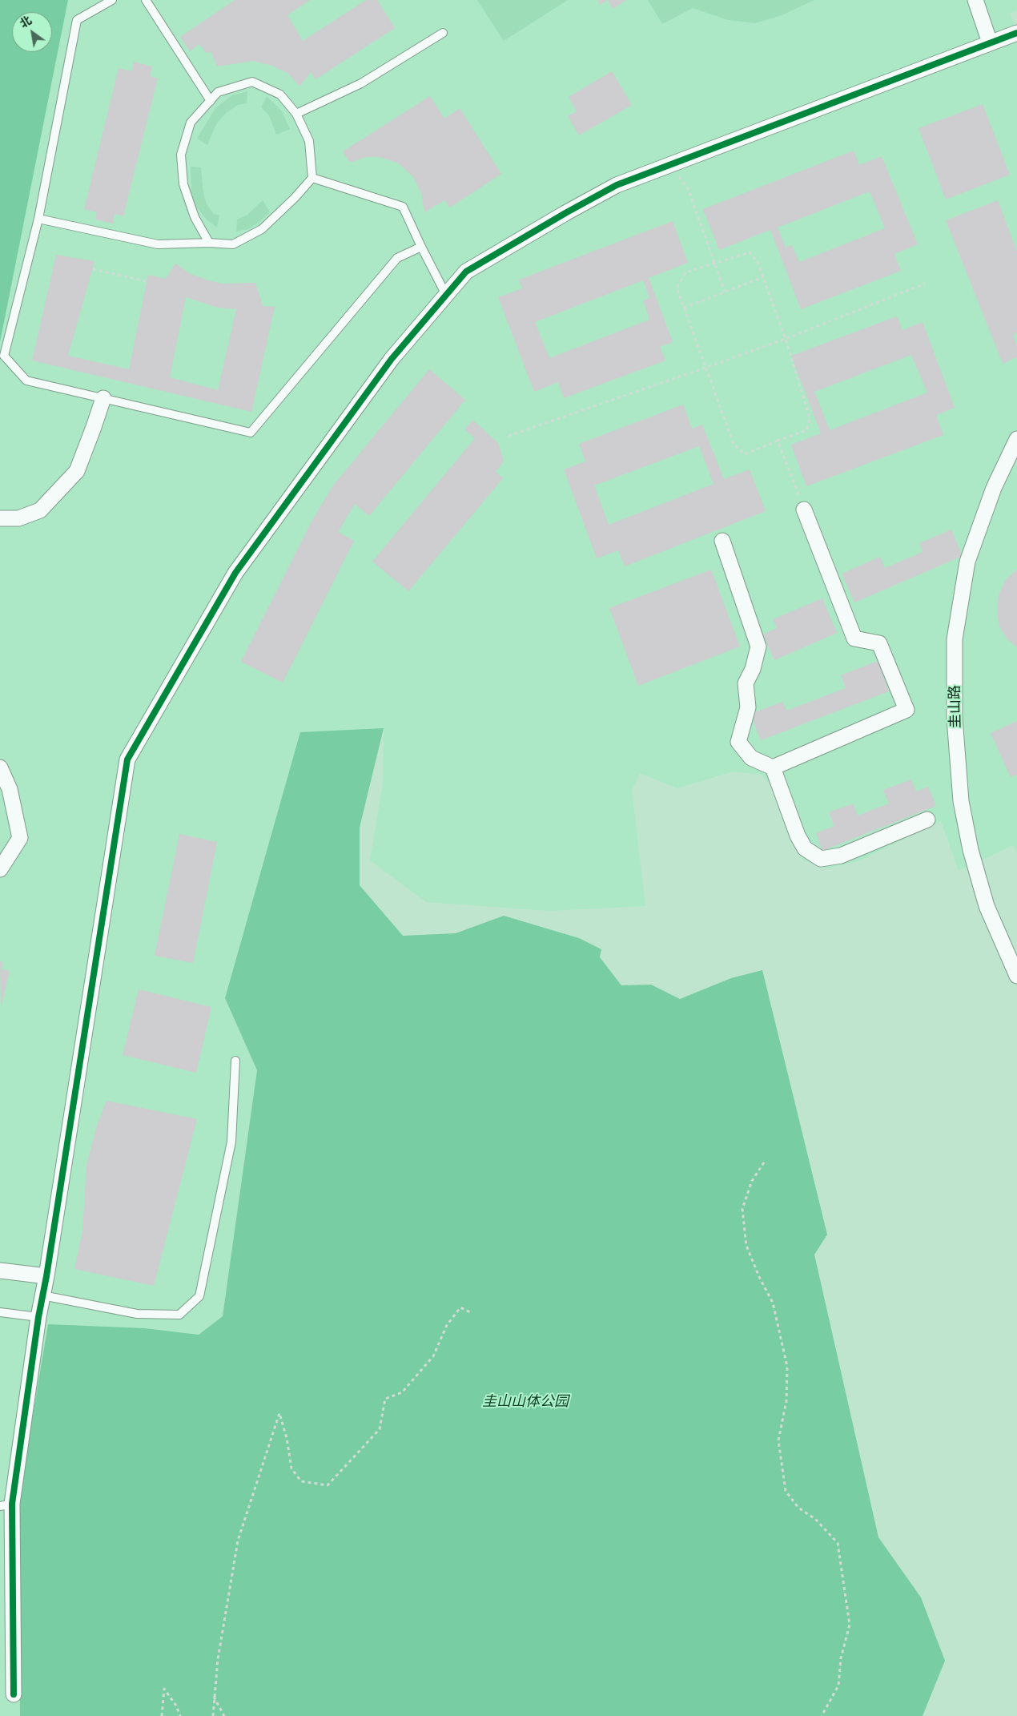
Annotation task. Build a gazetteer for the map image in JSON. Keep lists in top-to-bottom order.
{
  "streets": {
    "street": ["圭山路"]
  },
  "parks": ["圭山山体公园"],
  "north": "top left"
}
